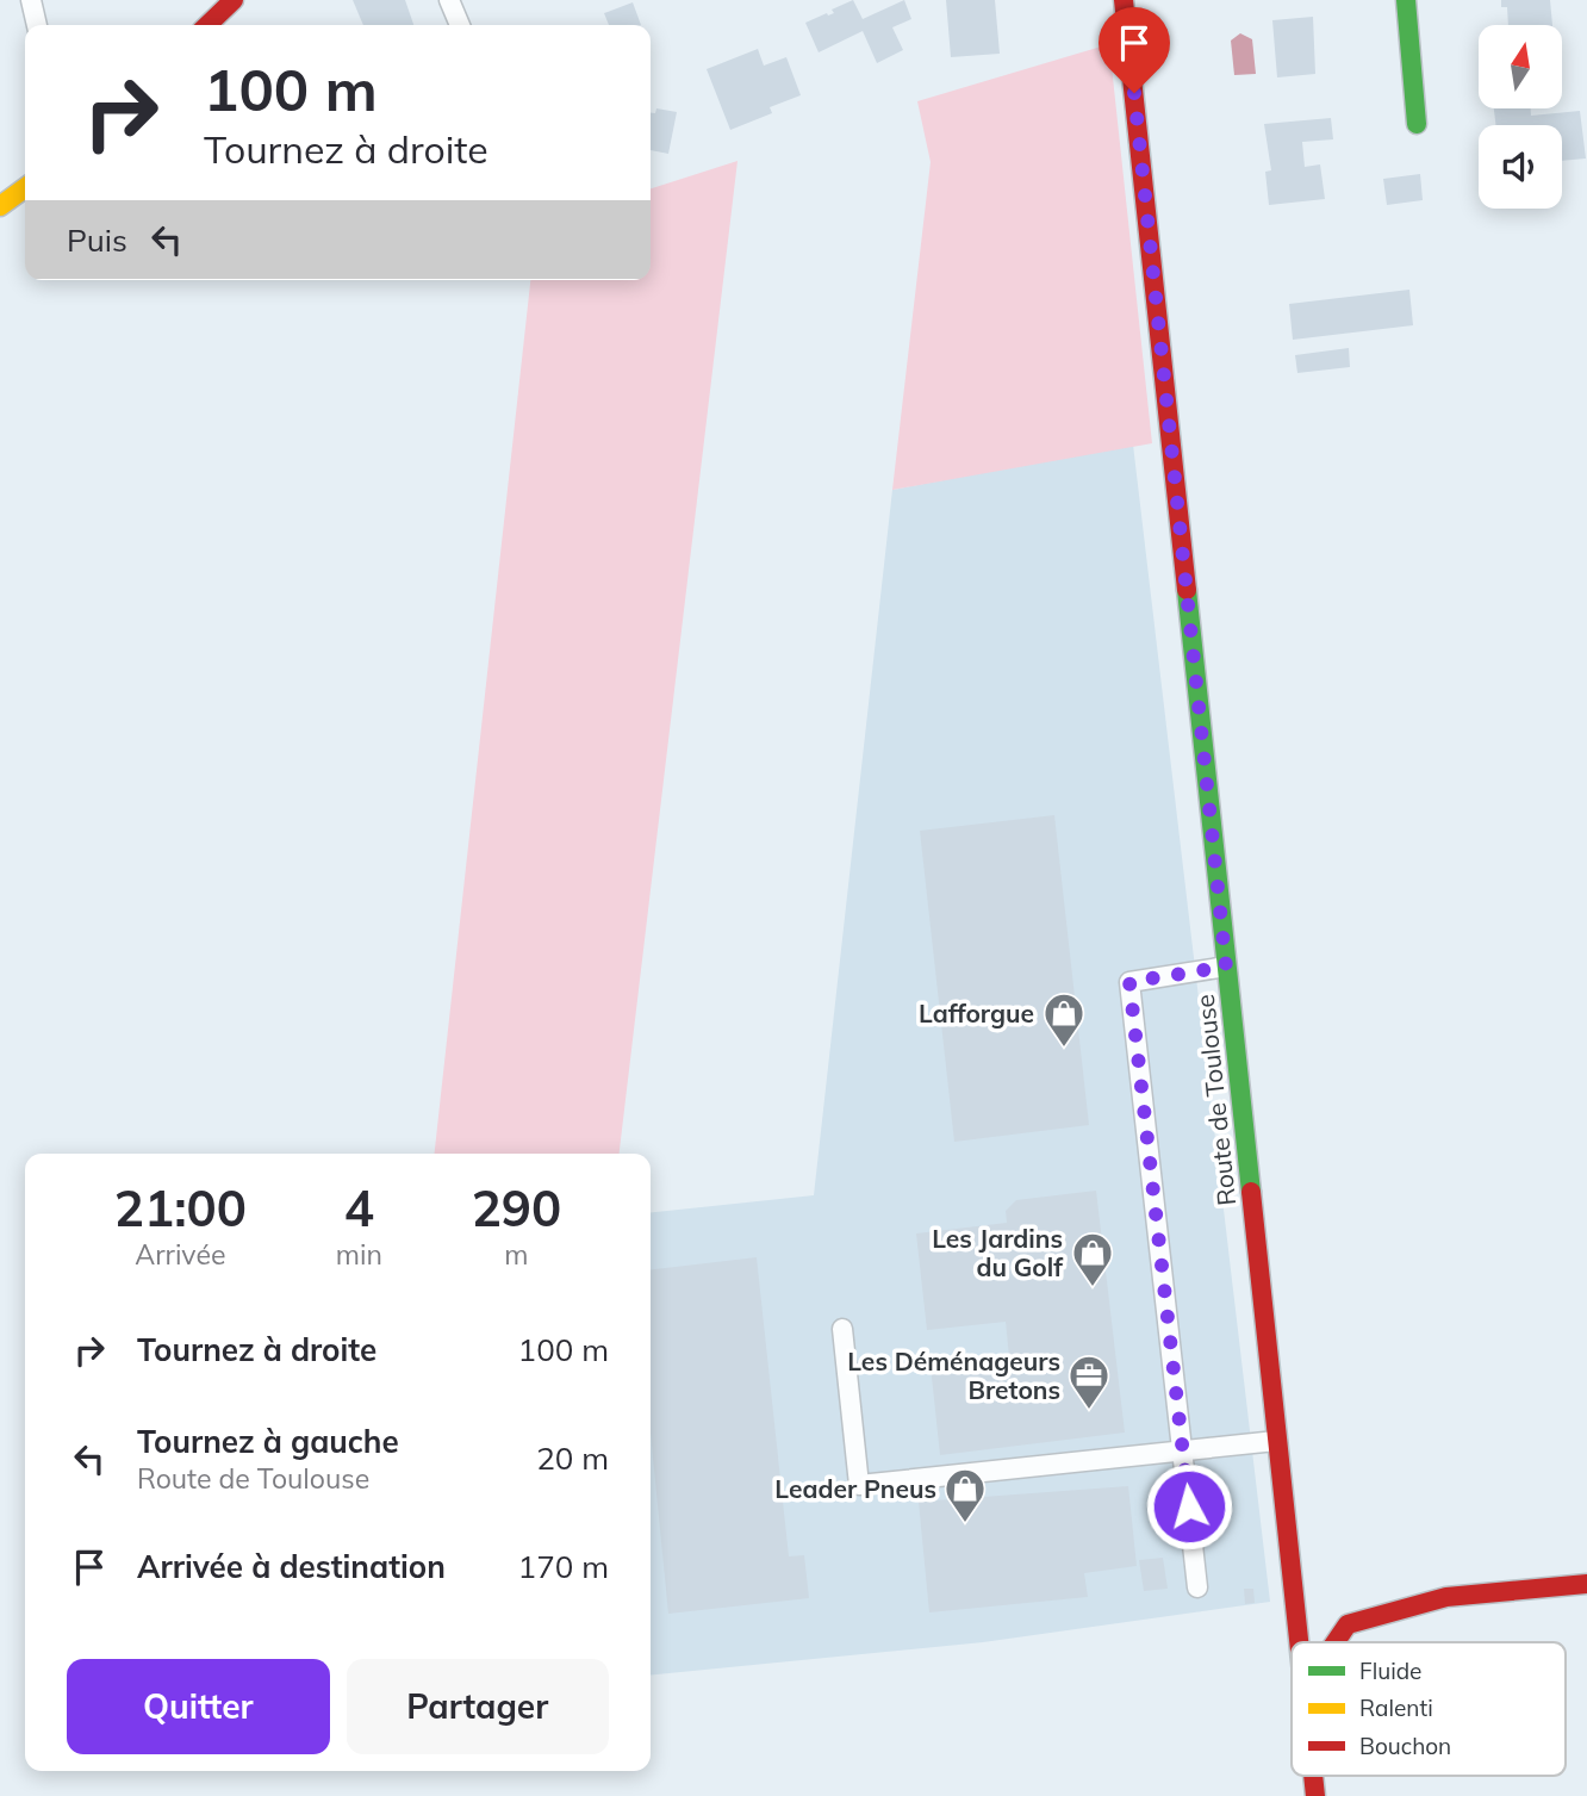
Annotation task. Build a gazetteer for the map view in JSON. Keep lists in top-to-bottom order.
{
  "streets": {
    "main road": ["Route de Toulouse"]
  },
  "places": {
    "shop": ["Lafforgue", "Les Jardins du Golf", "Leader Pneus"],
    "office": ["Les Déménageurs Bretons"]
  },
  "legend": ["Fluide", "Ralenti", "Bouchon"],
  "north": "top",
  "page": {
    "turn": ["100 m", "Tournez à droite"],
    "then": "Puis",
    "eta": [
      "21:00",
      "Arrivée",
      "4",
      "min",
      "290",
      "m"
    ],
    "list": [
      {
        "name": "Tournez à droite",
        "value": "100 m"
      },
      {
        "name": "Tournez à gauche",
        "note": "Route de Toulouse",
        "value": "20 m"
      },
      {
        "name": "Arrivée à destination",
        "value": "170 m"
      }
    ],
    "buttons": ["Quitter", "Partager"]
  }
}
